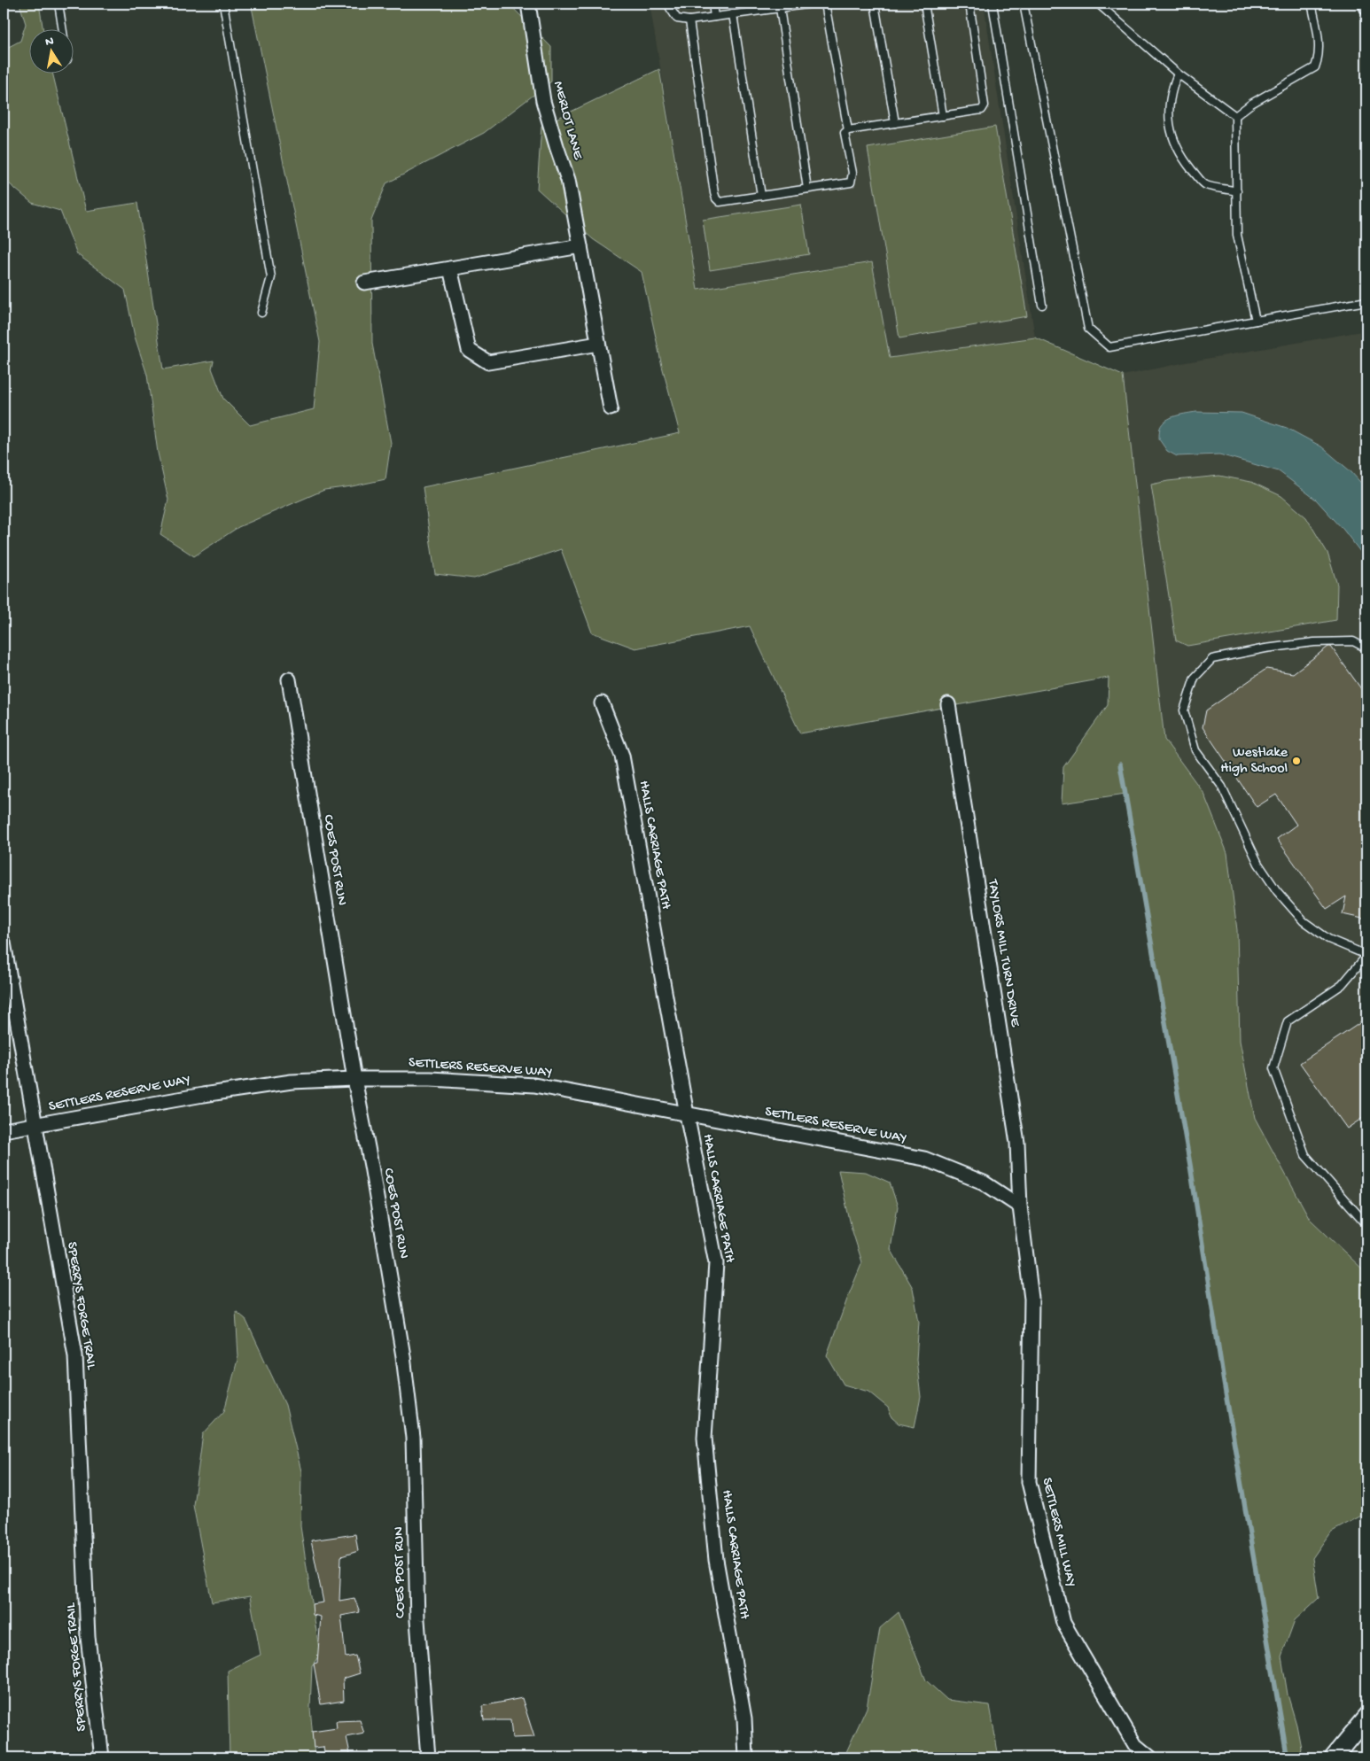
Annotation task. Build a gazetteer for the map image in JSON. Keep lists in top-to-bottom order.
{
  "streets": {
    "street": [
      "MERLOT LANE",
      "HALLS CARRIAGE PATH",
      "COES POST RUN",
      "TAYLORS MILL TURN DRIVE",
      "SETTLERS RESERVE WAY",
      "SPERRYS FORGE TRAIL",
      "SETTLERS MILL WAY"
    ]
  },
  "crossings": [
    ["HALLS CARRIAGE PATH", "SETTLERS RESERVE WAY"],
    ["COES POST RUN", "SETTLERS RESERVE WAY"],
    ["TAYLORS MILL TURN DRIVE", "SETTLERS RESERVE WAY"],
    ["TAYLORS MILL TURN DRIVE", "SETTLERS MILL WAY"],
    ["SETTLERS RESERVE WAY", "SPERRYS FORGE TRAIL"],
    ["SETTLERS RESERVE WAY", "SETTLERS MILL WAY"]
  ],
  "places": ["Westlake High School"],
  "north": "top"
}
